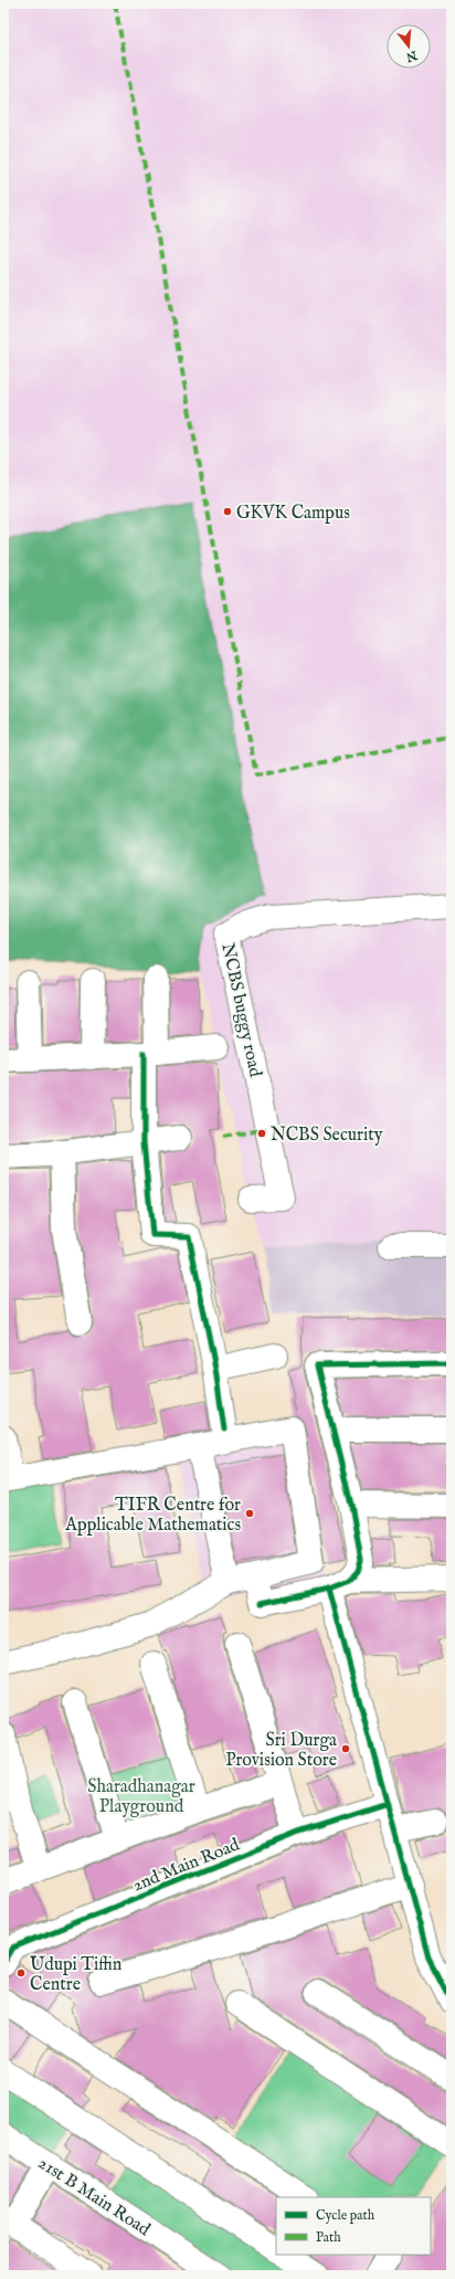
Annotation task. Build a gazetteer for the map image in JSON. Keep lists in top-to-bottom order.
{
  "streets": {
    "street": ["NCBS buggy road", "2nd Main Road", "21st B Main Road"]
  },
  "parks": ["Sharadhanagar Playground"],
  "places": [
    "GKVK Campus",
    "NCBS Security",
    "TIFR Centre for Applicable Mathematics",
    "Sri Durga Provision Store",
    "Udupi Tiffin Centre"
  ],
  "legend": ["Cycle path", "Path"],
  "north": "bottom"
}
